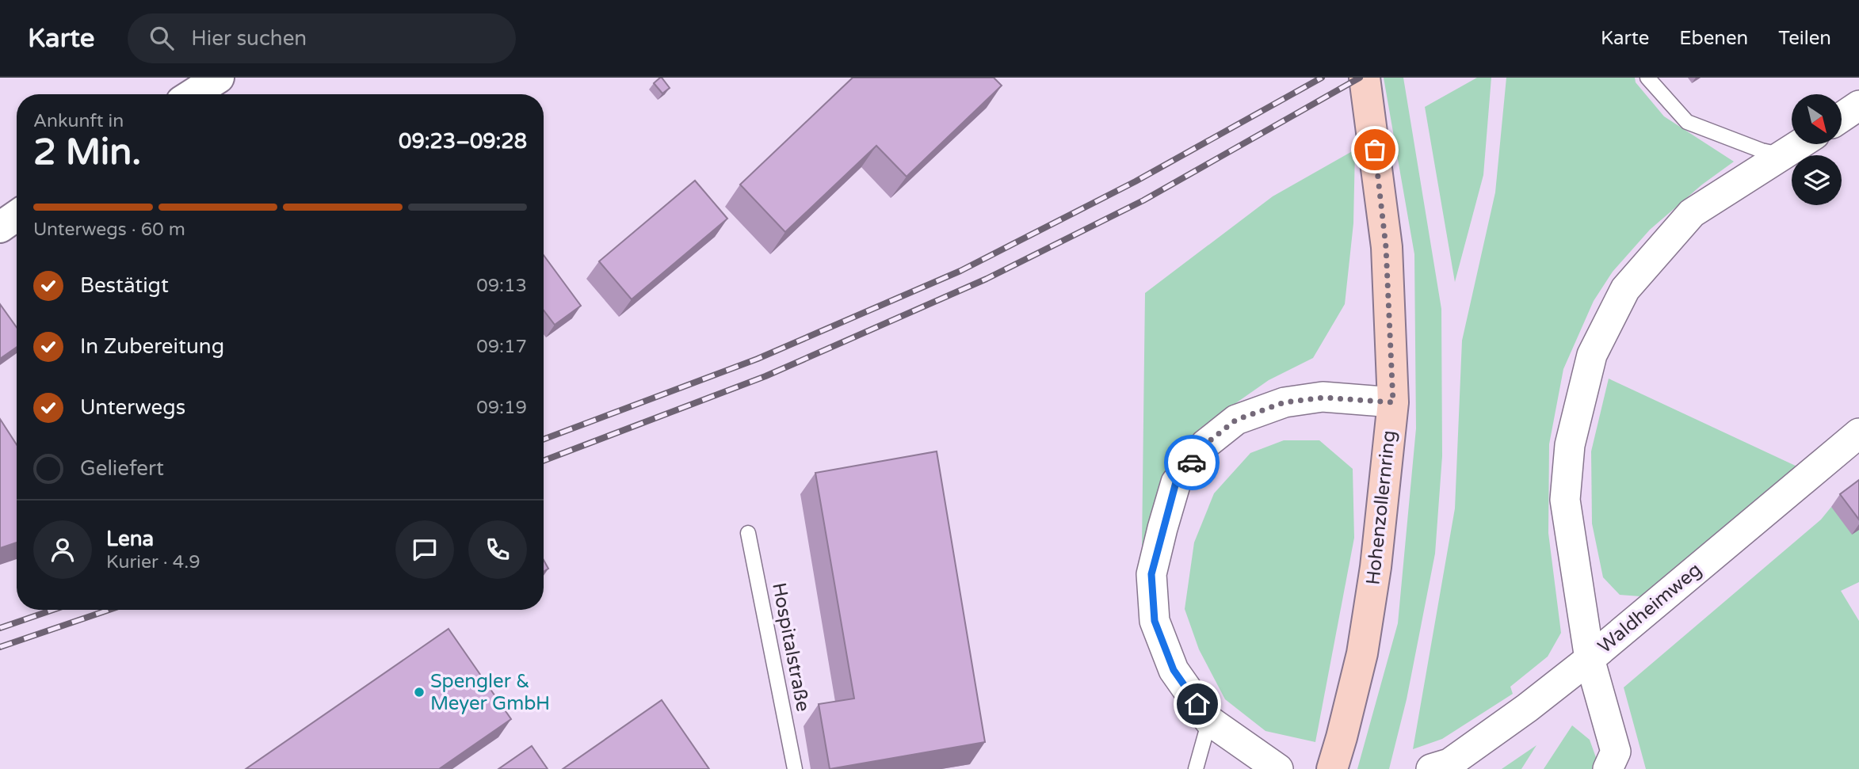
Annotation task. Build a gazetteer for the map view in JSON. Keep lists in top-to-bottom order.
{
  "streets": {
    "main road": ["Hohenzollernring"],
    "street": ["Waldheimweg"],
    "lane": ["Hospitalstraße"]
  },
  "places": ["Spengler & Meyer GmbH"],
  "north": "bottom right",
  "page": {
    "header": "Karte",
    "search": "Hier suchen",
    "nav": ["Karte", "Ebenen", "Teilen"],
    "heading": ["2 Min.", "Ankunft in", "09:23–09:28"],
    "panel": ["Lena", "Kurier · 4.9"],
    "bar": "Unterwegs · 60 m",
    "list": [
      ["Bestätigt", "09:13"],
      ["In Zubereitung", "09:17"],
      ["Unterwegs", "09:19"],
      "Geliefert"
    ]
  }
}
